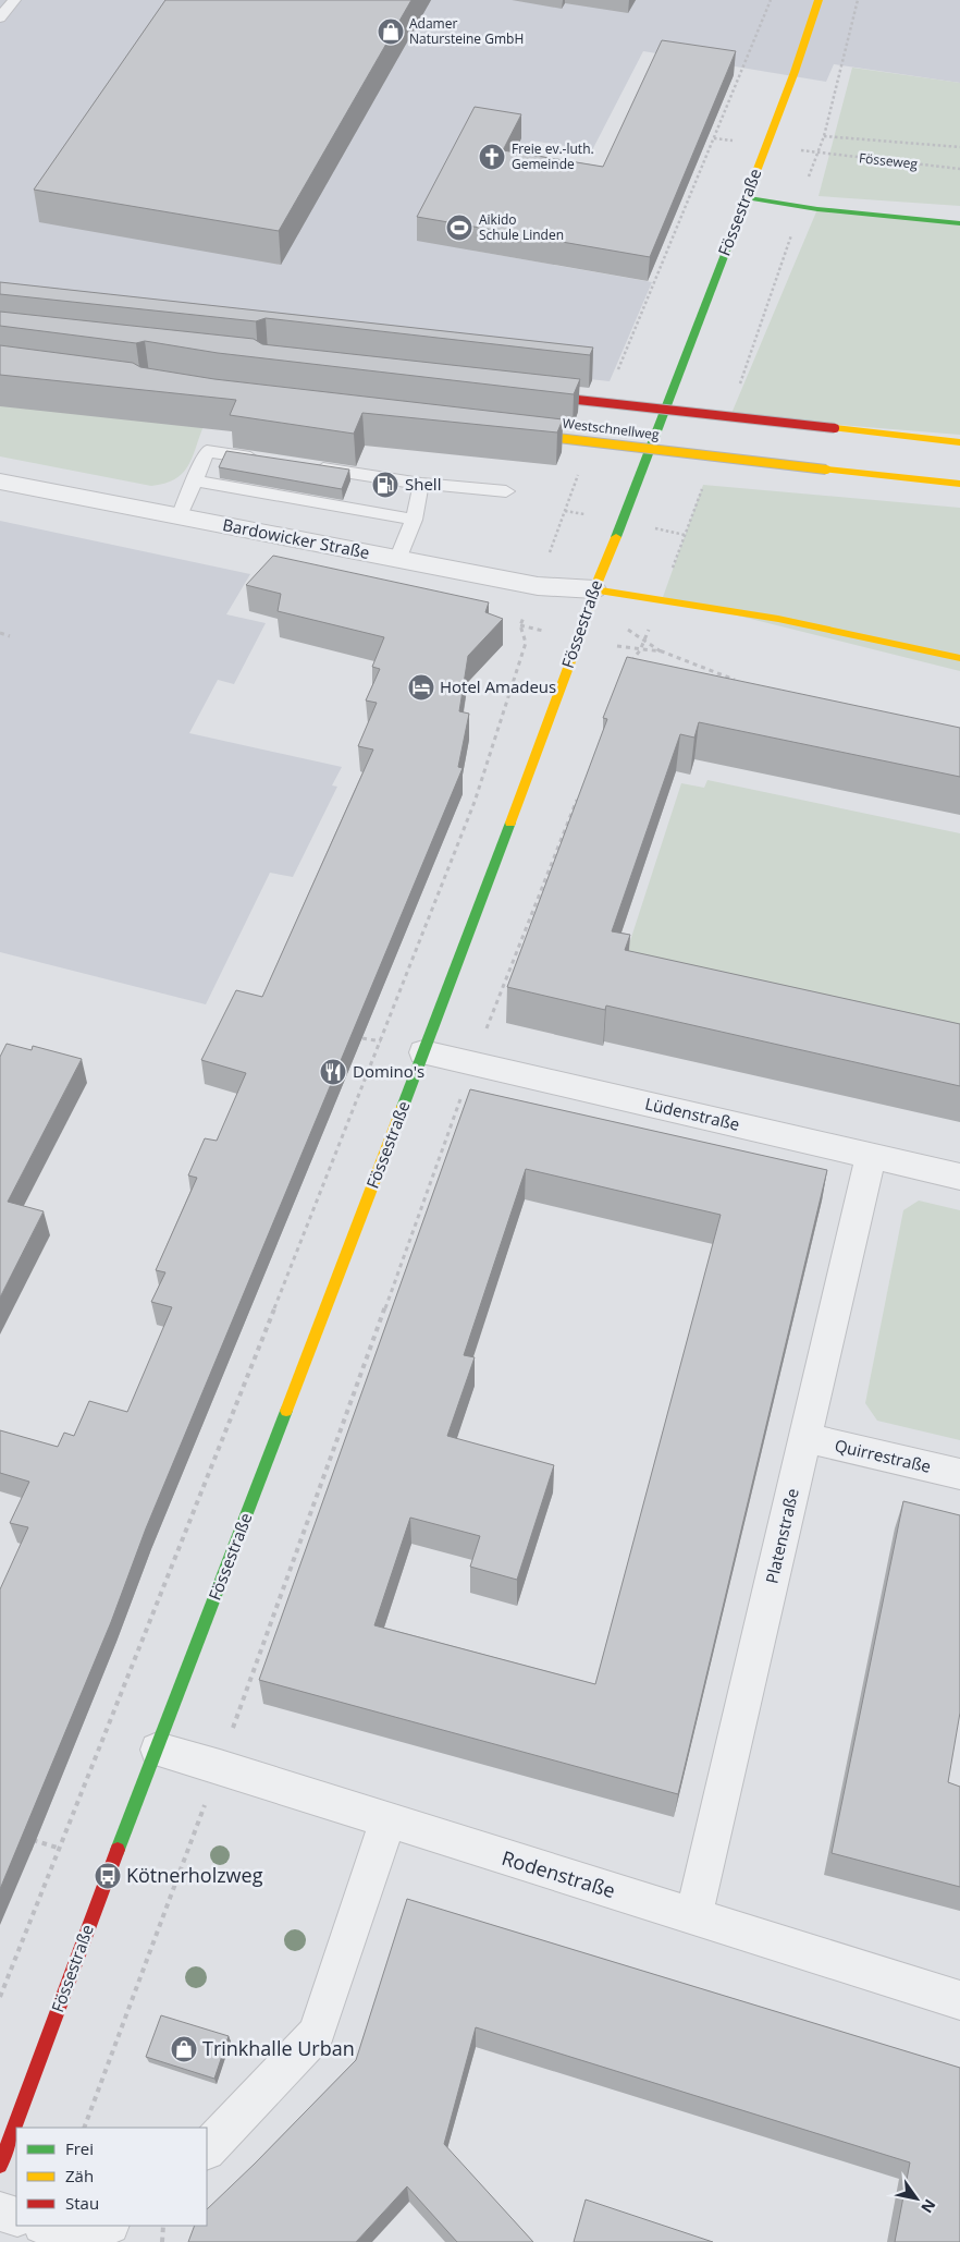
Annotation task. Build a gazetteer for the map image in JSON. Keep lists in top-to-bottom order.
{
  "streets": {
    "main road": ["Fössestraße", "Westschnellweg"],
    "street": [
      "Bardowicker Straße",
      "Lüdenstraße",
      "Quirrestraße",
      "Platenstraße",
      "Rodenstraße"
    ],
    "path": ["Fösseweg"]
  },
  "crossings": [
    ["Fössestraße", "Bardowicker Straße"],
    ["Fössestraße", "Lüdenstraße"],
    ["Fössestraße", "Rodenstraße"],
    ["Lüdenstraße", "Platenstraße"],
    ["Quirrestraße", "Platenstraße"],
    ["Platenstraße", "Rodenstraße"]
  ],
  "places": {
    "shop": ["Adamer Natursteine GmbH", "Trinkhalle Urban"],
    "church": ["Freie ev.-luth. Gemeinde"],
    "sports": ["Aikido Schule Linden"],
    "fuel station": ["Shell"],
    "hotel": ["Hotel Amadeus"],
    "restaurant": ["Domino's"],
    "bus stop": ["Kötnerholzweg"]
  },
  "legend": ["Frei", "Zäh", "Stau"],
  "north": "bottom right"
}
